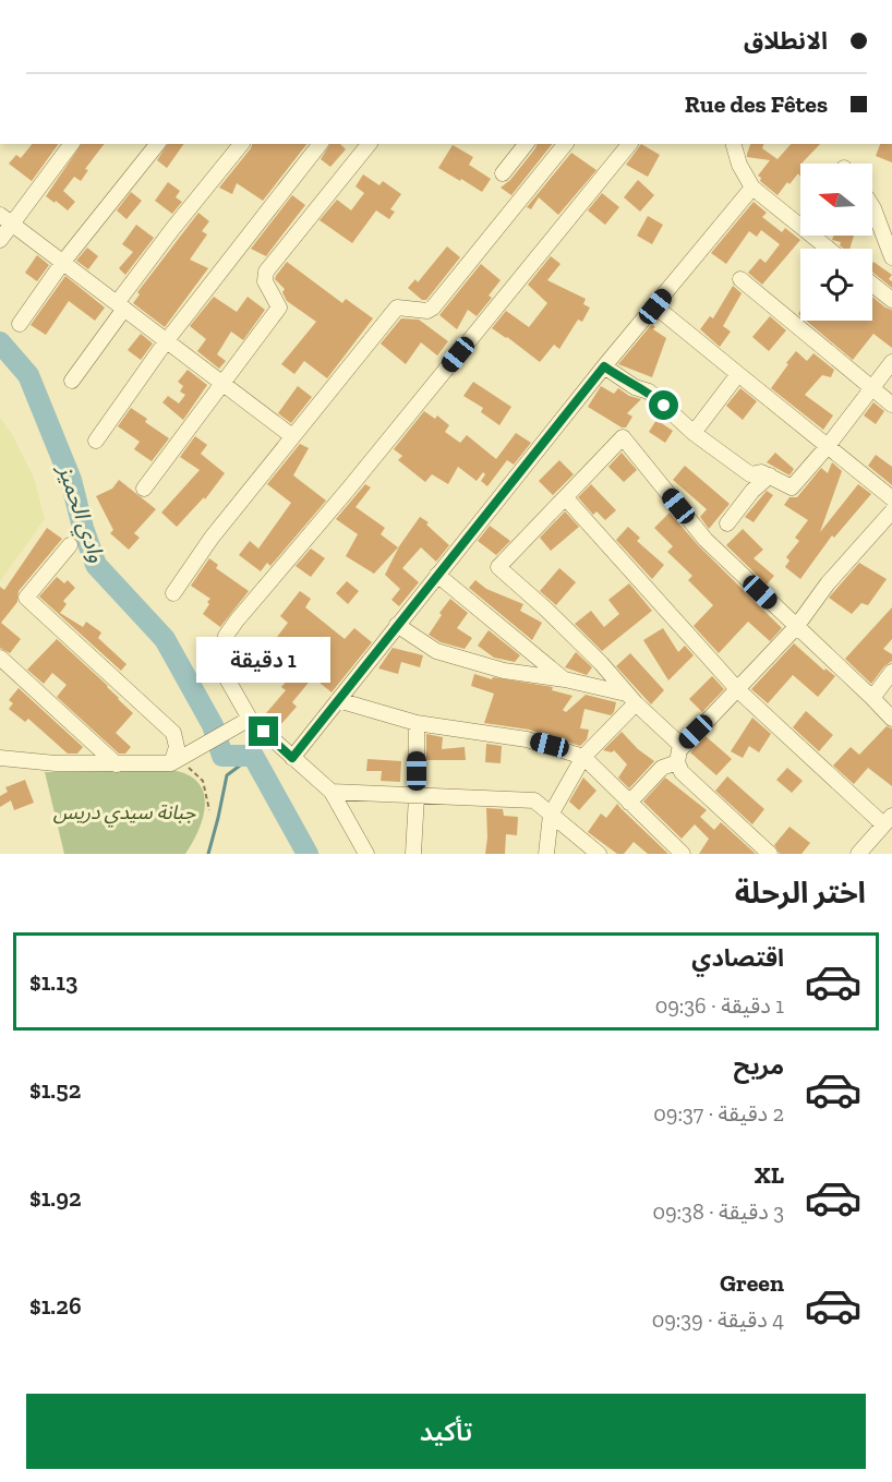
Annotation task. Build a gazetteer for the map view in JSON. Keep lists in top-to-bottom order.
{
  "water": ["وادي الحميز"],
  "parks": ["جبانة سيدي دريس"],
  "north": "left",
  "page": {
    "banner": ["الانطلاق", "Rue des Fêtes"],
    "bubble": "1 دقيقة",
    "heading": "اختر الرحلة",
    "list": [
      {
        "name": "اقتصادي",
        "note": "1 دقيقة · 09:36",
        "value": "$1.13"
      },
      {
        "name": "مريح",
        "note": "2 دقيقة · 09:37",
        "value": "$1.52"
      },
      {
        "name": "XL",
        "note": "3 دقيقة · 09:38",
        "value": "$1.92"
      },
      {
        "name": "Green",
        "note": "4 دقيقة · 09:39",
        "value": "$1.26"
      }
    ],
    "buttons": "تأكيد"
  }
}
